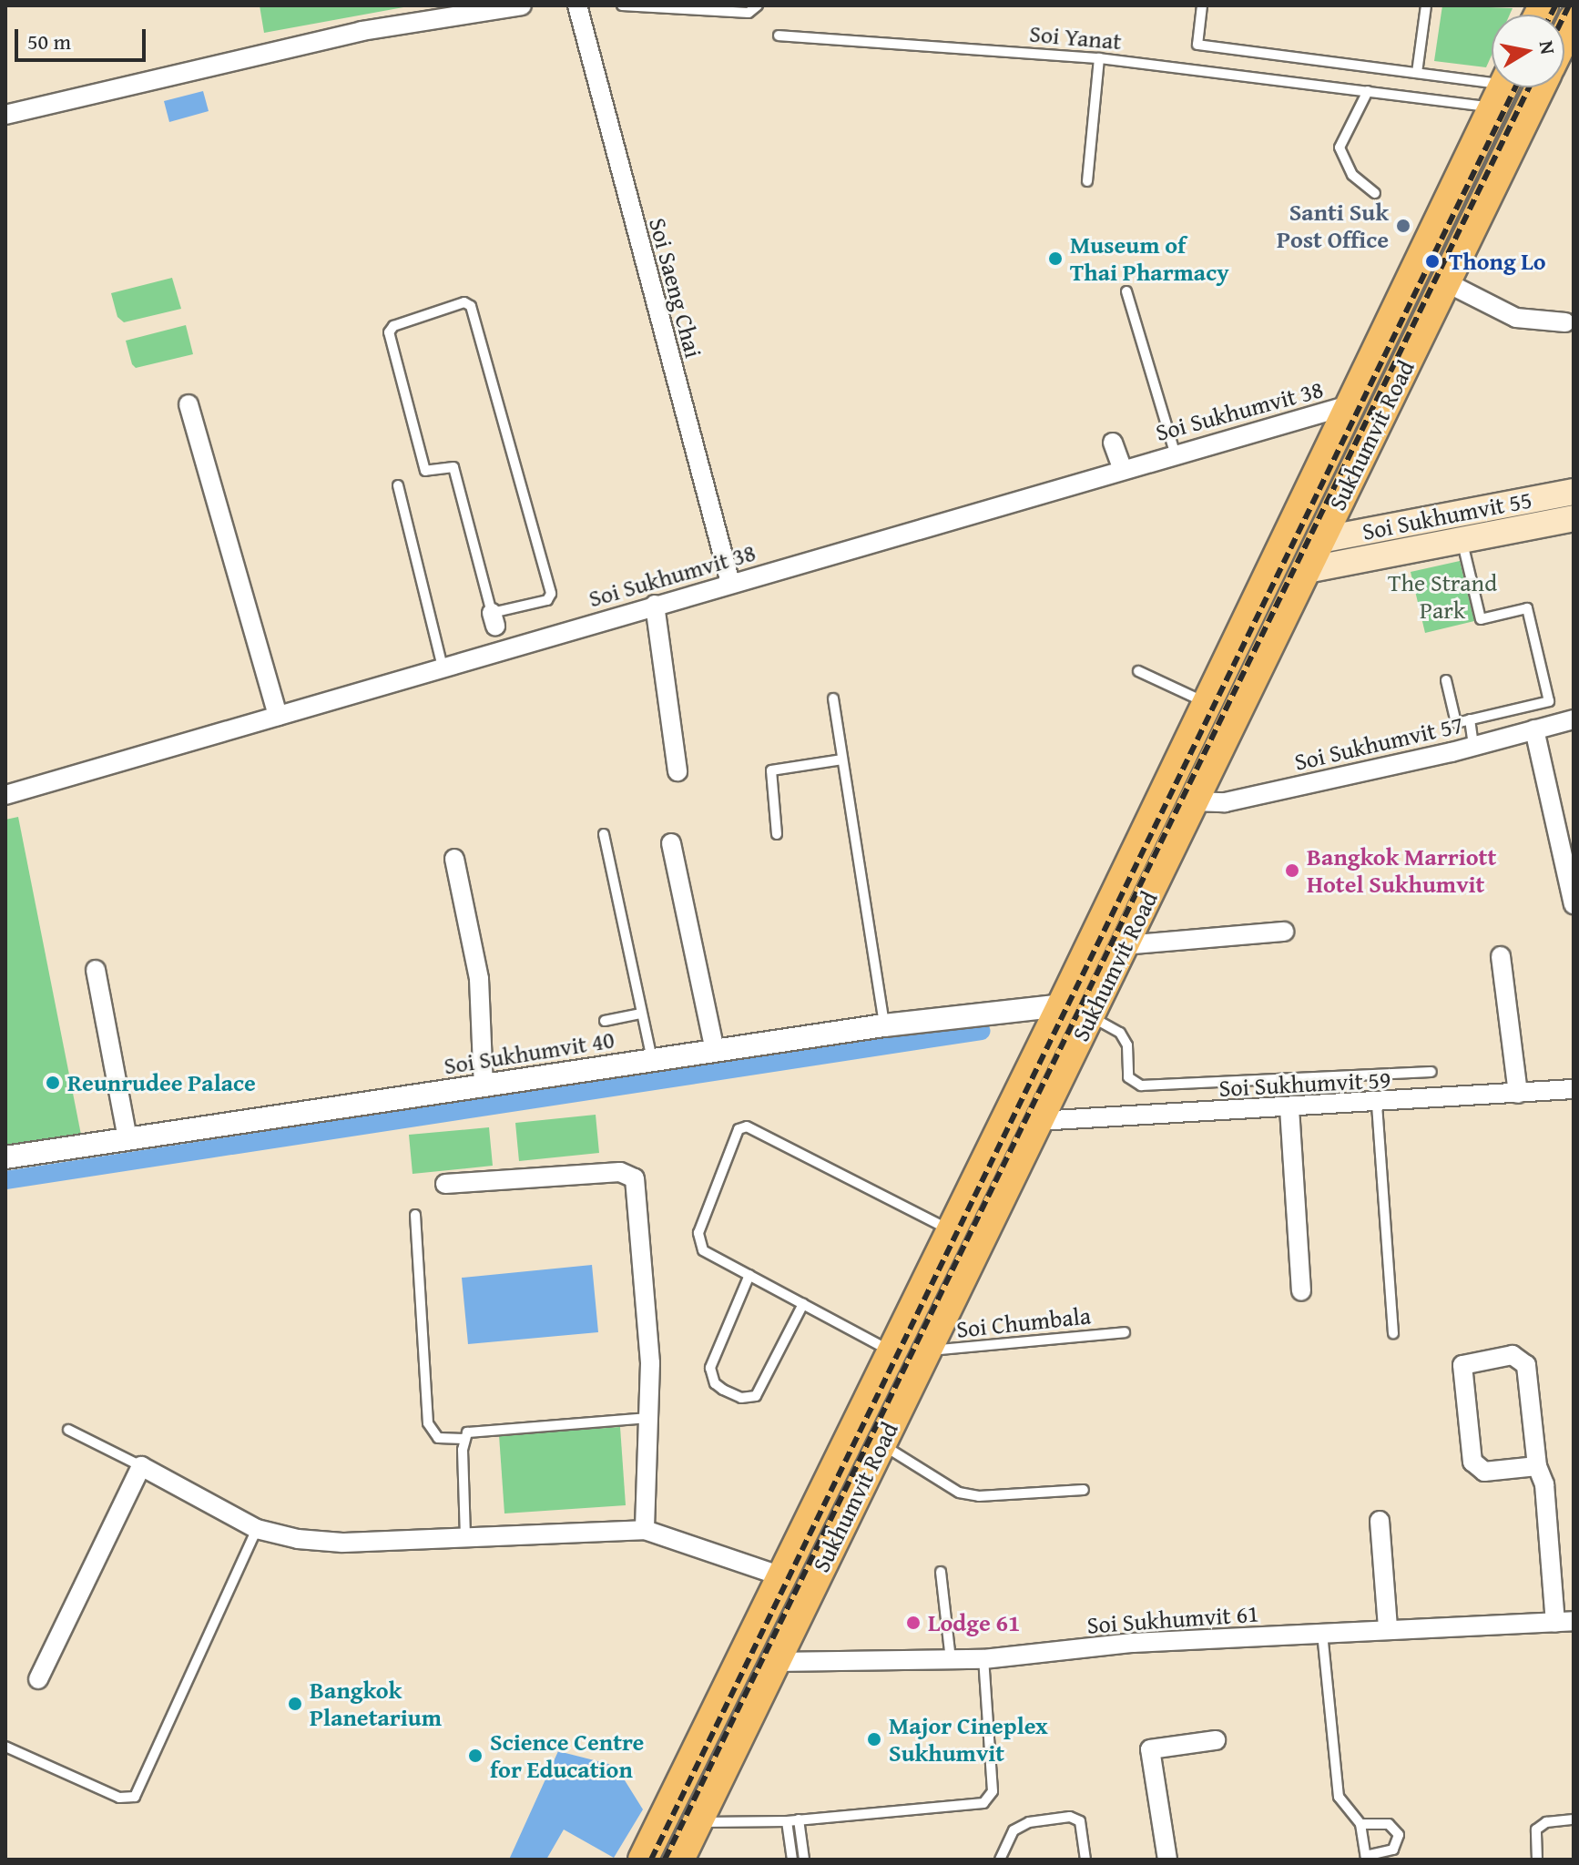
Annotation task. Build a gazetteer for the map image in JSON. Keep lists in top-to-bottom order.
{
  "streets": {
    "main road": ["Sukhumvit Road", "Soi Sukhumvit 55"],
    "street": [
      "Soi Saeng Chai",
      "Soi Sukhumvit 38",
      "Soi Sukhumvit 57",
      "Soi Sukhumvit 40",
      "Soi Sukhumvit 59",
      "Soi Sukhumvit 61"
    ],
    "lane": ["Soi Yanat", "Soi Chumbala"]
  },
  "crossings": [
    ["Soi Yanat", "Sukhumvit Road"],
    ["Soi Saeng Chai", "Soi Sukhumvit 38"],
    ["Soi Sukhumvit 38", "Sukhumvit Road"],
    ["Sukhumvit Road", "Soi Sukhumvit 55"],
    ["Sukhumvit Road", "Soi Sukhumvit 57"],
    ["Sukhumvit Road", "Soi Sukhumvit 40"],
    ["Sukhumvit Road", "Soi Sukhumvit 59"],
    ["Sukhumvit Road", "Soi Chumbala"],
    ["Sukhumvit Road", "Soi Sukhumvit 61"]
  ],
  "parks": ["The Strand Park"],
  "places": [
    "Santi Suk Post Office",
    "Museum of Thai Pharmacy",
    "Thong Lo",
    "Bangkok Marriott Hotel Sukhumvit",
    "Reunrudee Palace",
    "Lodge 61",
    "Bangkok Planetarium",
    "Major Cineplex Sukhumvit",
    "Science Centre for Education"
  ],
  "scale_bar": "50 m",
  "north": "right"
}
